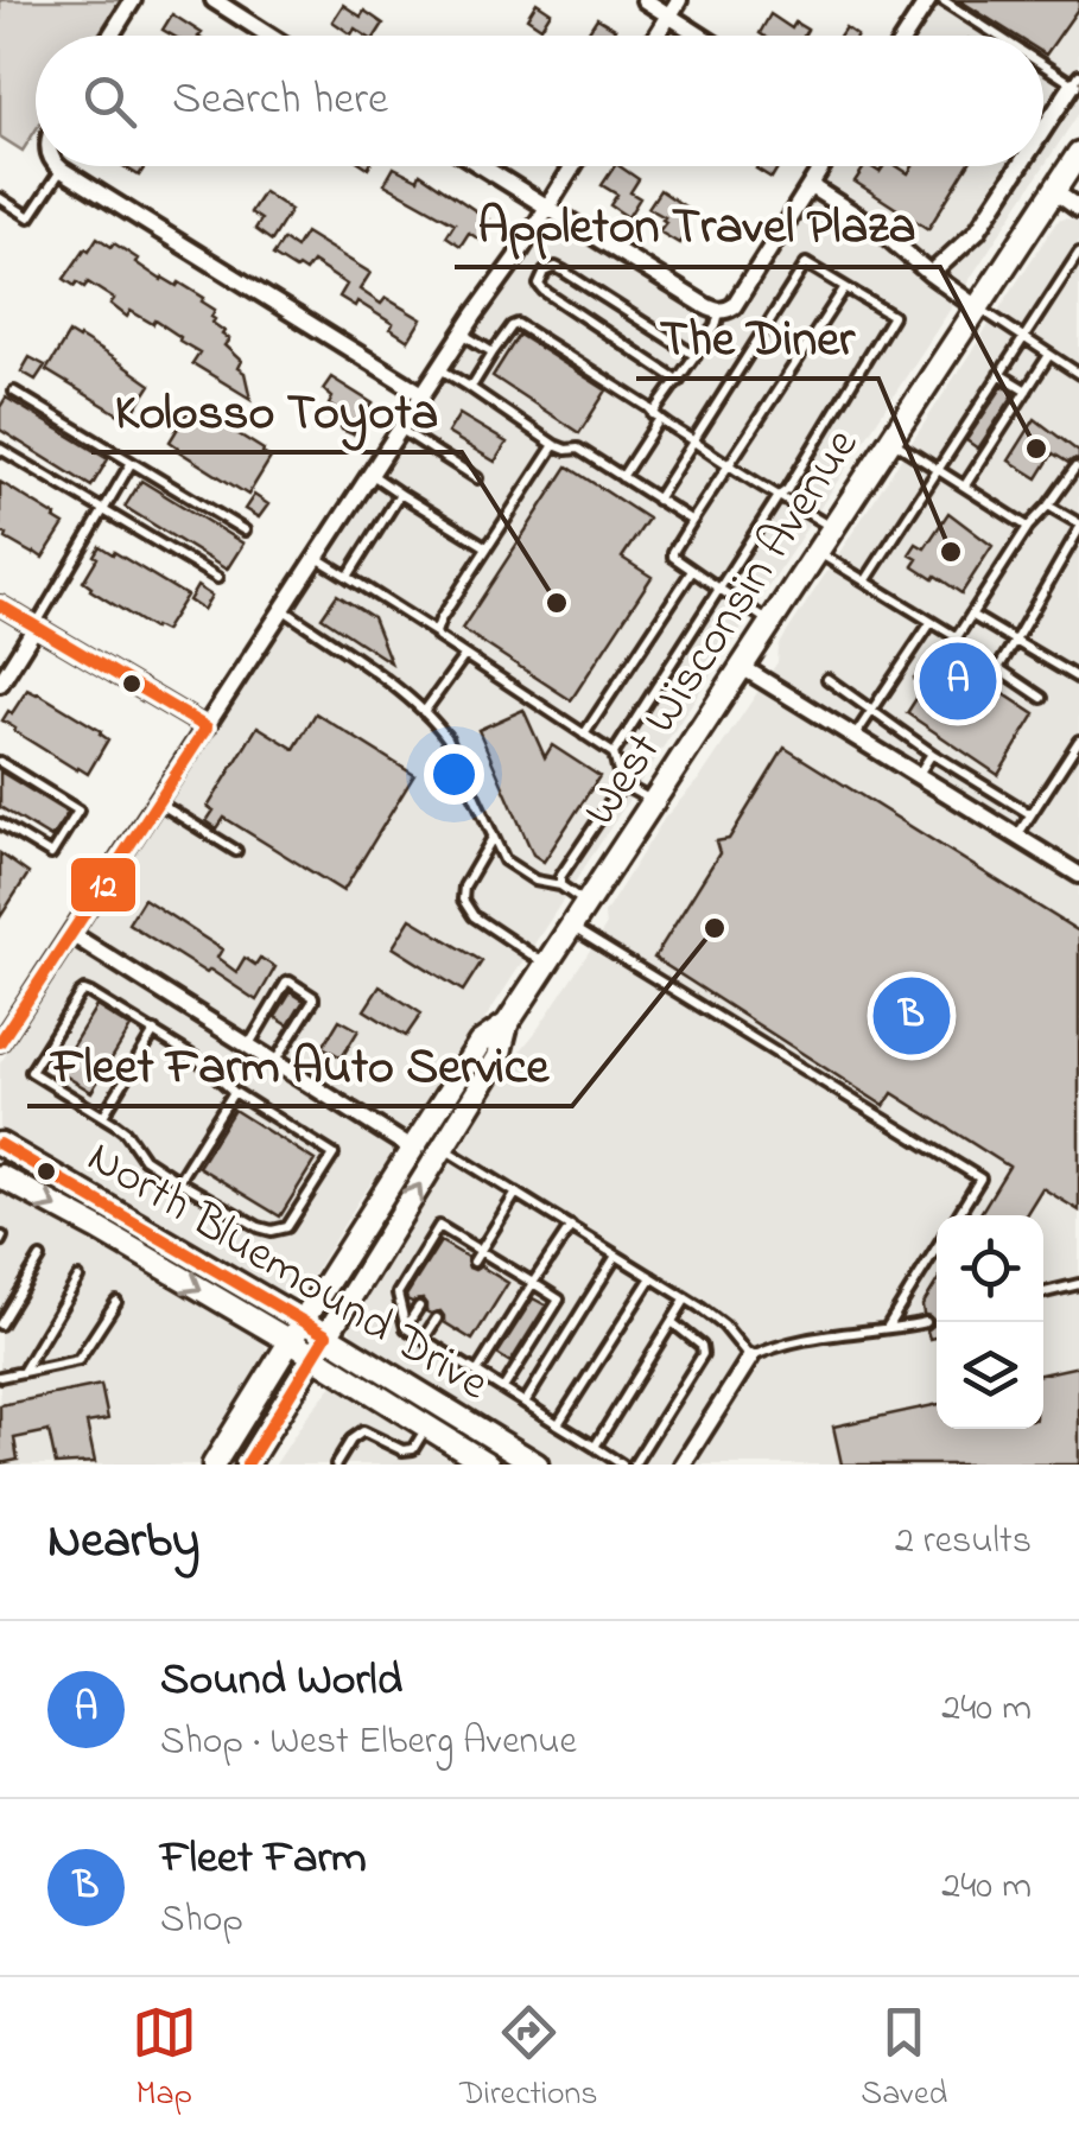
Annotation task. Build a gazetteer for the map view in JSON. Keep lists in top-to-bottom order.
{
  "streets": {
    "main road": ["West Wisconsin Avenue", "North Bluemound Drive"]
  },
  "crossings": [
    ["West Wisconsin Avenue", "North Bluemound Drive"]
  ],
  "places": [
    "Appleton Travel Plaza",
    "The Diner",
    "Kolosso Toyota",
    "Fleet Farm Auto Service"
  ],
  "lines": ["transit line 12"],
  "page": {
    "search": "Search here",
    "pins": ["A", "B"],
    "heading": ["Nearby", "2 results"],
    "list": [
      {
        "mark": "A",
        "name": "Sound World",
        "note": "Shop · West Elberg Avenue",
        "value": "240 m"
      },
      {
        "mark": "B",
        "name": "Fleet Farm",
        "note": "Shop",
        "value": "240 m"
      }
    ],
    "nav": ["Map", "Directions", "Saved"]
  }
}
